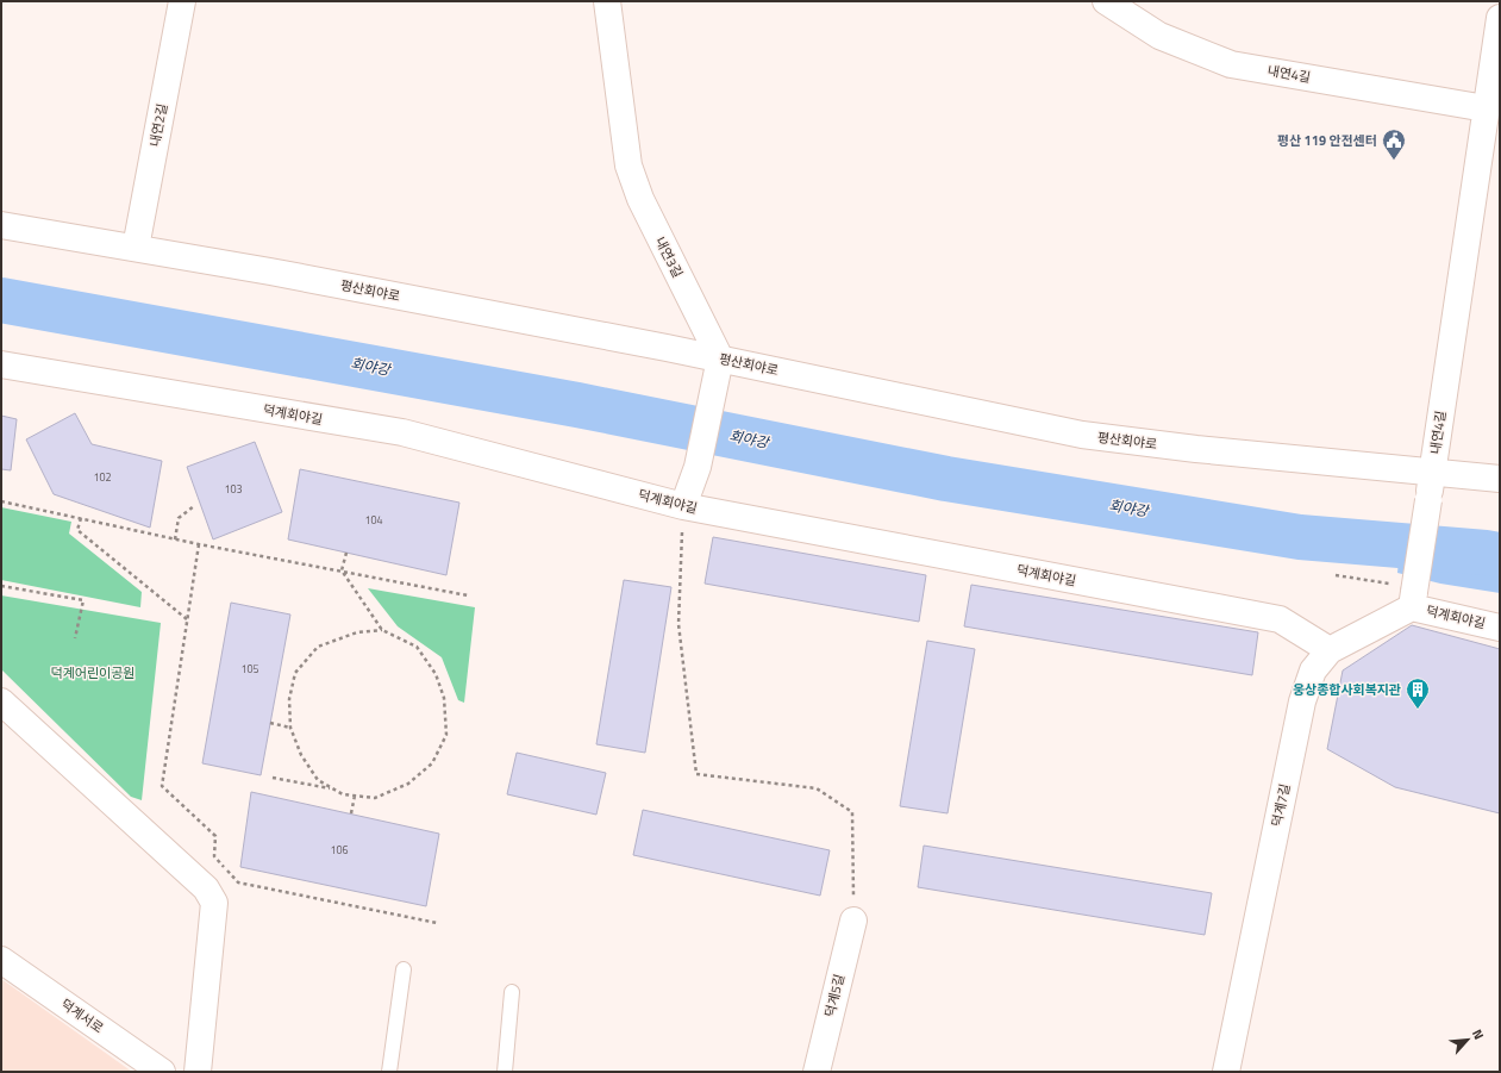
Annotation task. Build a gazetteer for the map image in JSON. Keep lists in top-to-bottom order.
{
  "streets": {
    "street": [
      "내연4길",
      "내연2길",
      "내연3길",
      "평산회야로",
      "덕계회야길",
      "덕계7길",
      "덕계5길",
      "덕계서로"
    ]
  },
  "crossings": [
    ["내연4길", "평산회야로"],
    ["내연2길", "평산회야로"],
    ["내연3길", "평산회야로"],
    ["덕계회야길", "덕계7길"]
  ],
  "water": ["회야강"],
  "parks": ["덕계어린이공원"],
  "places": {
    "public building": ["평산 119 안전센터"],
    "building": ["웅상종합사회복지관"]
  },
  "house_numbers": [
    "102",
    "103",
    "104",
    "105",
    "106"
  ],
  "north": "top right"
}
